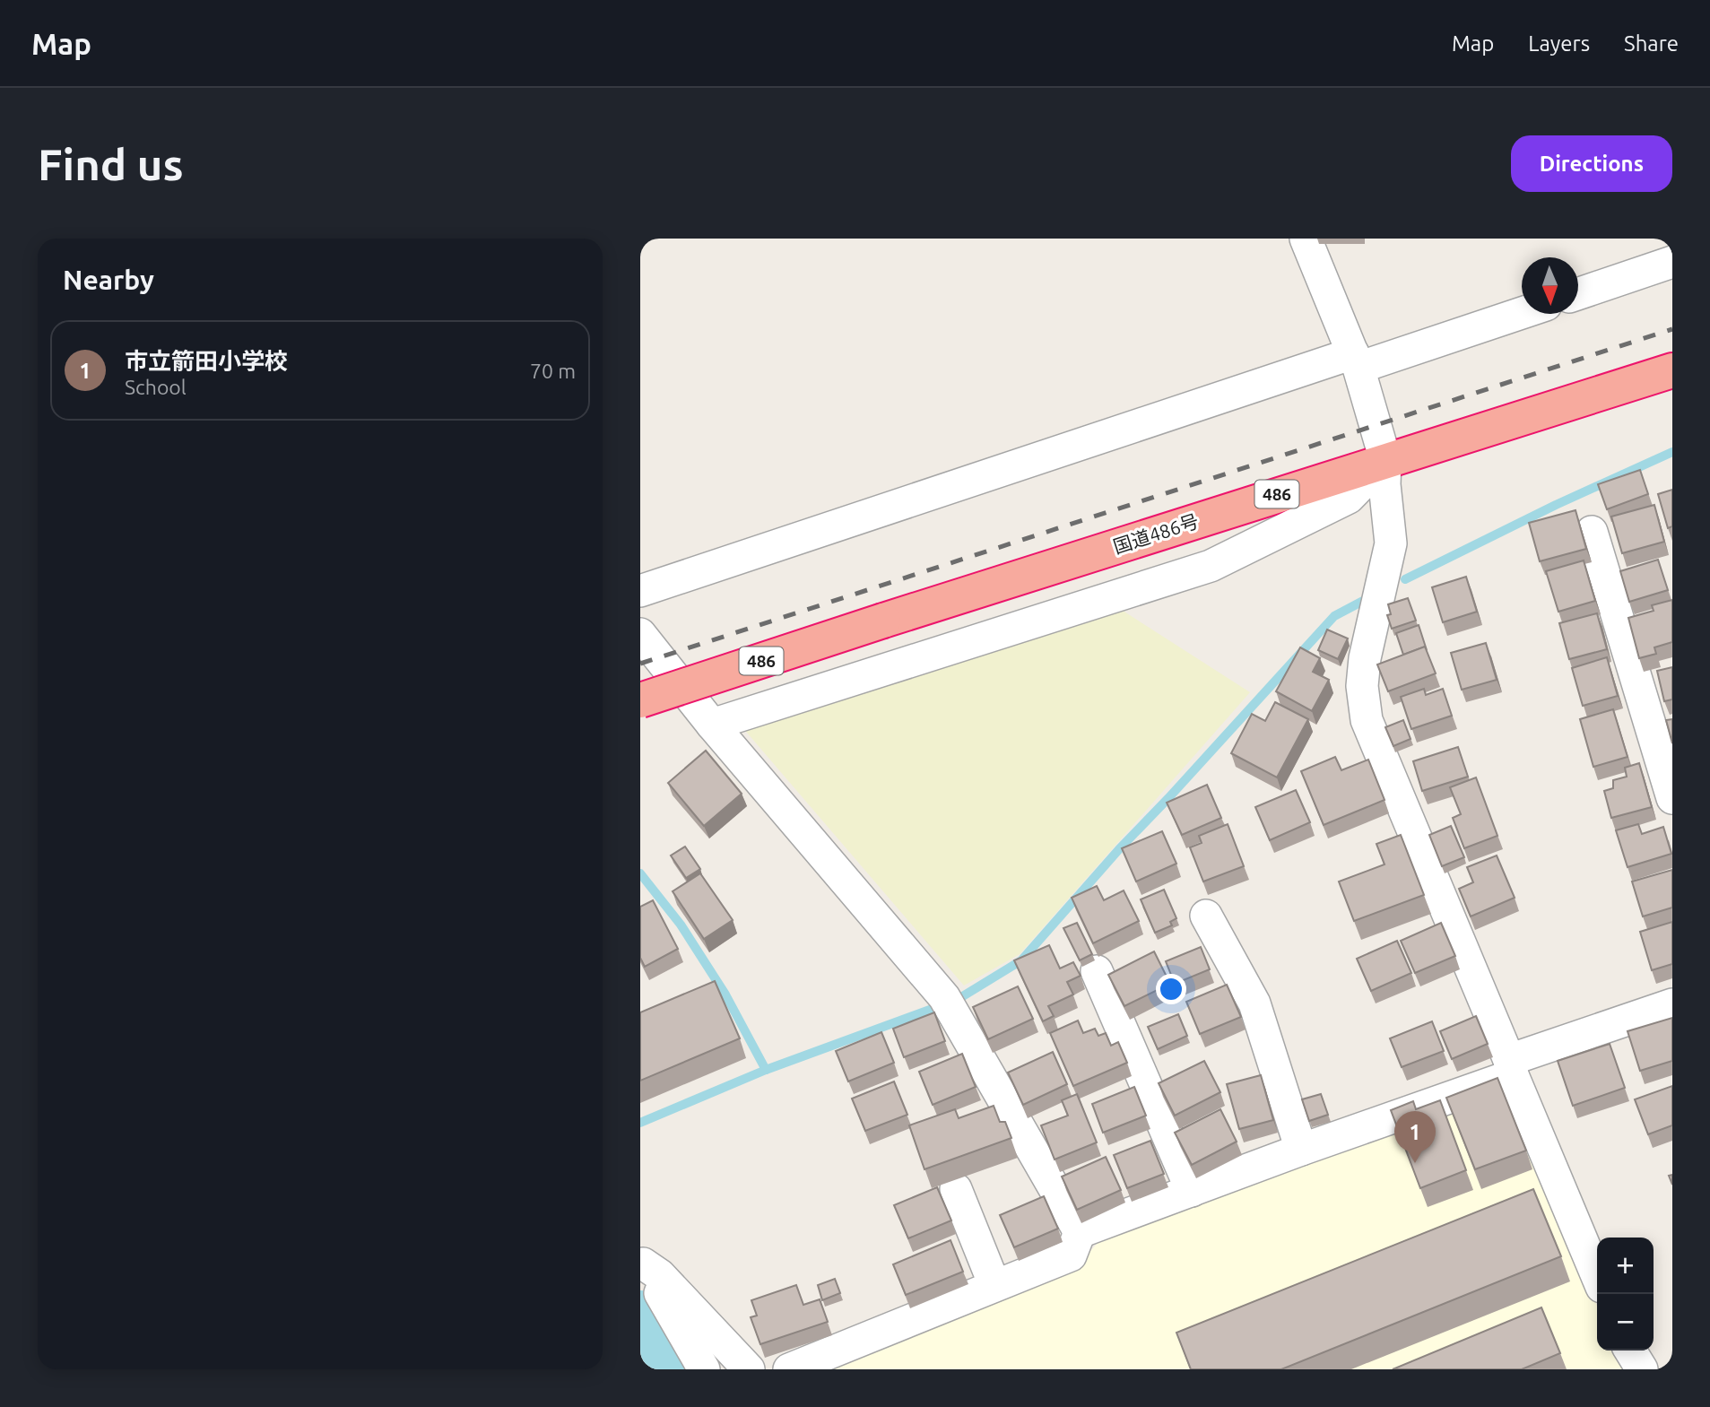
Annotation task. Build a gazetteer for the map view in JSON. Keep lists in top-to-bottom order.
{
  "streets": {
    "highway": ["486", "国道486号"]
  },
  "north": "bottom",
  "page": {
    "header": "Map",
    "nav": ["Map", "Layers", "Share"],
    "buttons": "Directions",
    "title": "Find us",
    "heading": "Nearby",
    "list": [
      {
        "mark": "1",
        "name": "市立箭田小学校",
        "note": "School",
        "value": "70 m"
      }
    ],
    "pins": "1",
    "map_buttons": ["+", "−"]
  }
}
